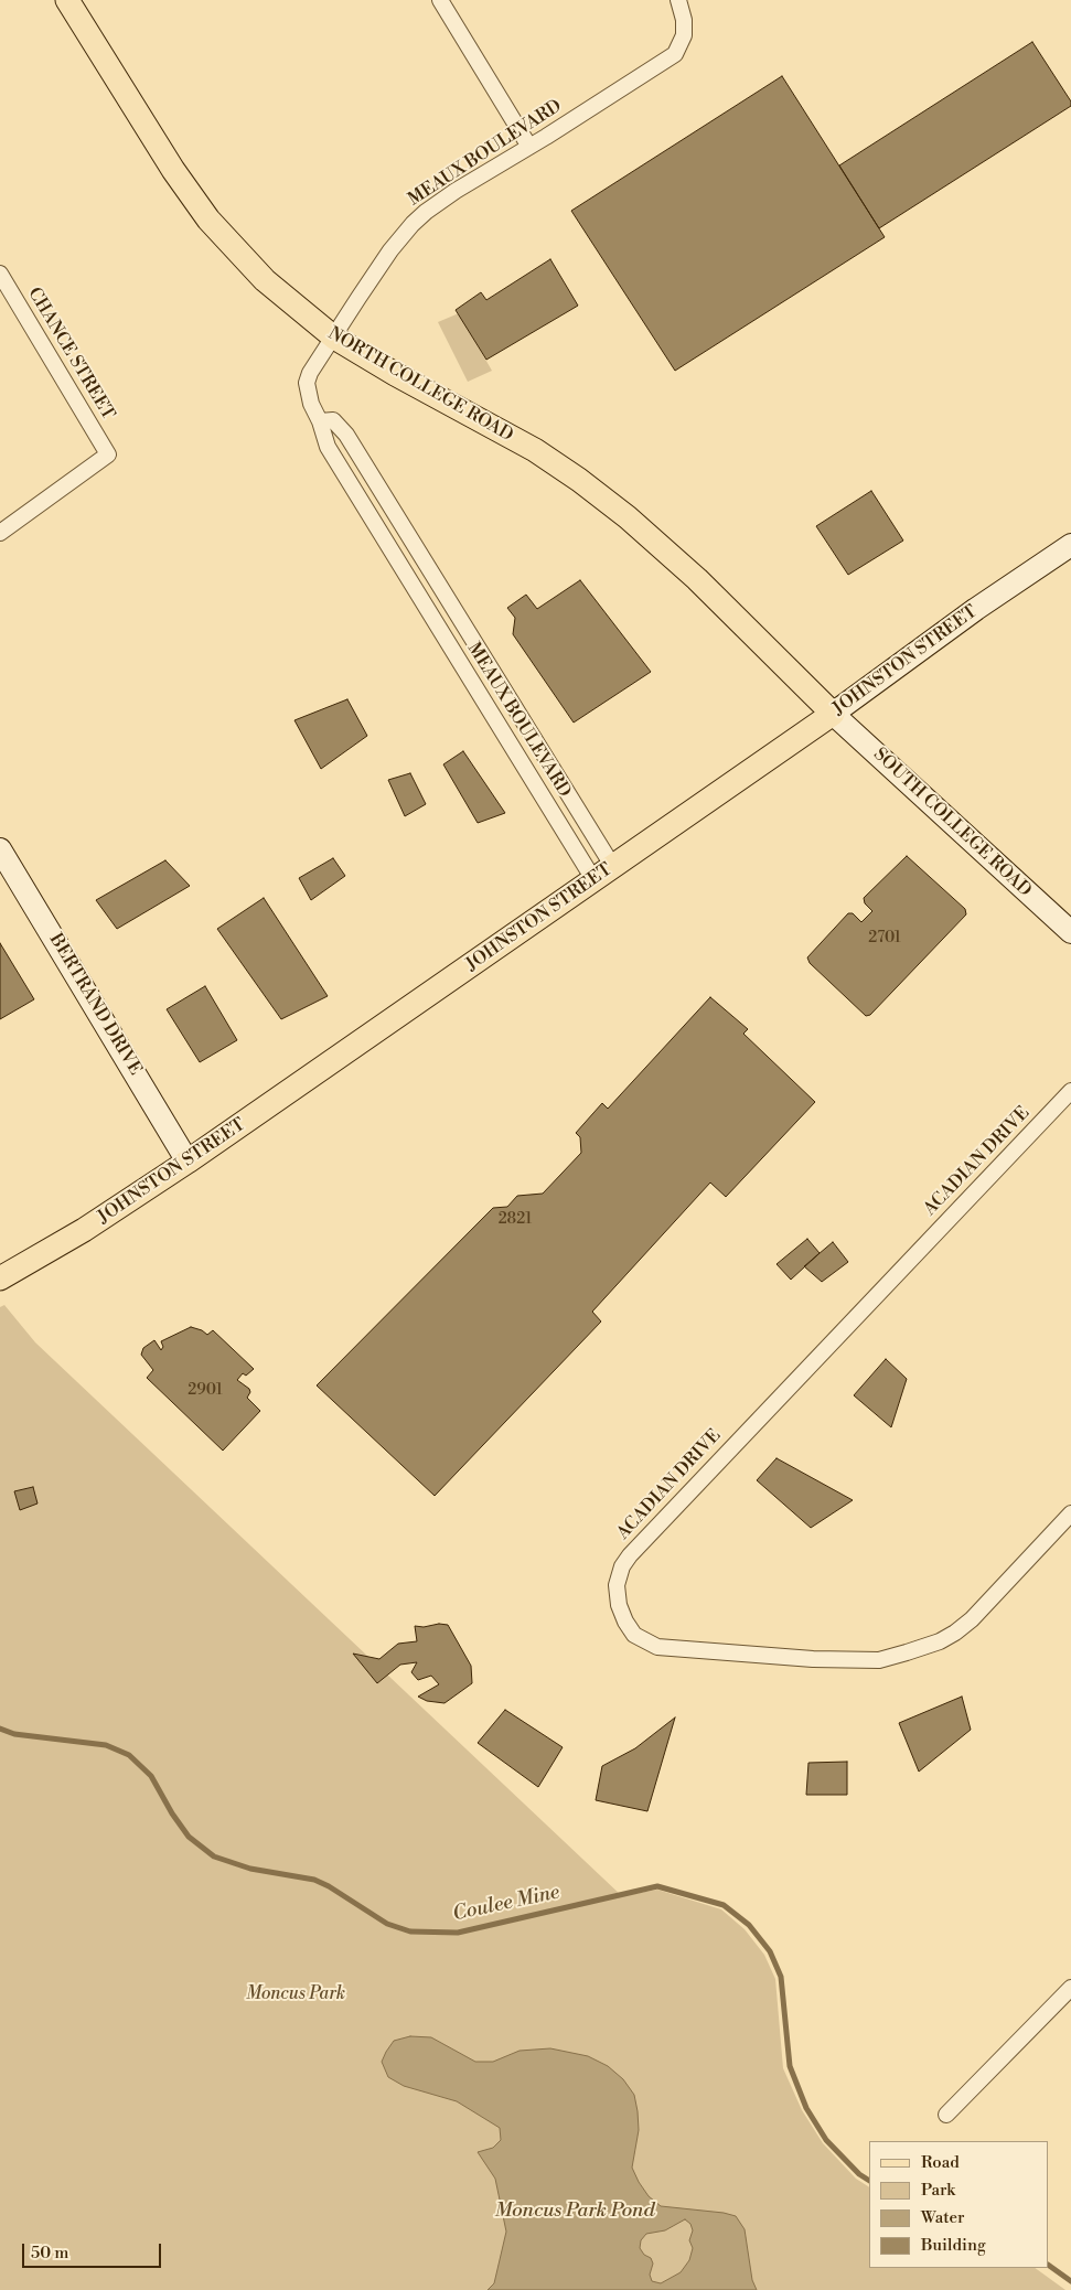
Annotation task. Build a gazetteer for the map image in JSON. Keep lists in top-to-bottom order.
{
  "streets": {
    "main road": [
      "NORTH COLLEGE ROAD",
      "JOHNSTON STREET",
      "SOUTH COLLEGE ROAD",
      "BERTRAND DRIVE"
    ],
    "street": ["MEAUX BOULEVARD", "CHANCE STREET", "ACADIAN DRIVE"]
  },
  "crossings": [
    ["MEAUX BOULEVARD", "NORTH COLLEGE ROAD"],
    ["MEAUX BOULEVARD", "JOHNSTON STREET"],
    ["NORTH COLLEGE ROAD", "JOHNSTON STREET"],
    ["NORTH COLLEGE ROAD", "SOUTH COLLEGE ROAD"],
    ["JOHNSTON STREET", "SOUTH COLLEGE ROAD"],
    ["JOHNSTON STREET", "BERTRAND DRIVE"]
  ],
  "water": ["Coulee Mine", "Moncus Park Pond"],
  "parks": ["Moncus Park"],
  "house_numbers": ["2701", "2821", "2901"],
  "legend": [
    "Road",
    "Park",
    "Water",
    "Building"
  ],
  "scale_bar": "50 m"
}
